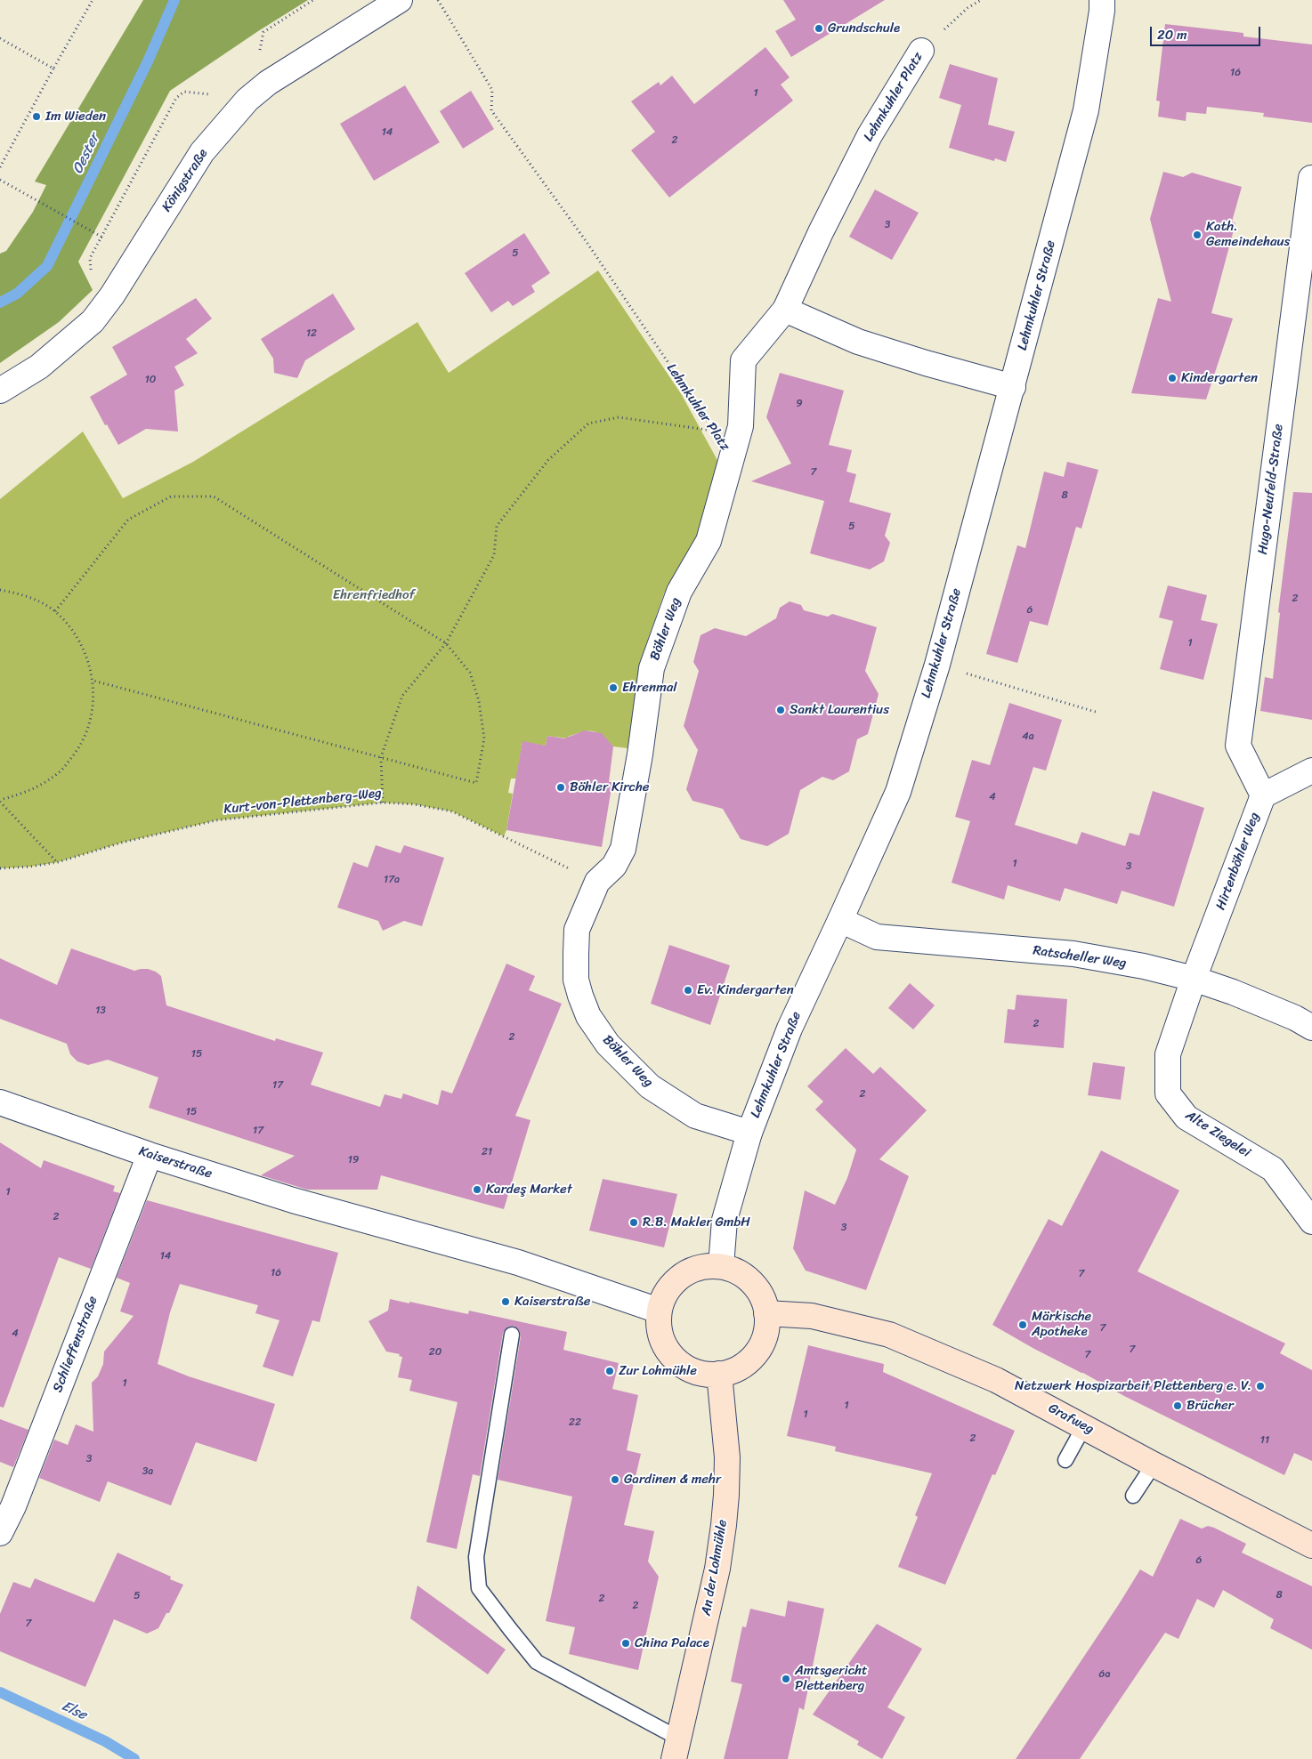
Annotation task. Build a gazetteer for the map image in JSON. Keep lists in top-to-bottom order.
{
  "streets": {
    "main road": ["Grafweg", "An der Lohmühle"],
    "street": [
      "Lehmkuhler Platz",
      "Königstraße",
      "Lehmkuhler Straße",
      "Hugo-Neufeld-Straße",
      "Böhler Weg",
      "Hirtenböhler Weg",
      "Ratscheller Weg",
      "Alte Ziegelei",
      "Kaiserstraße",
      "Schlieffenstraße"
    ],
    "path": ["Kurt-von-Plettenberg-Weg"]
  },
  "crossings": [
    ["Lehmkuhler Platz", "Böhler Weg"],
    ["Lehmkuhler Straße", "Böhler Weg"],
    ["Lehmkuhler Straße", "Ratscheller Weg"],
    ["Lehmkuhler Straße", "Kaiserstraße"],
    ["Lehmkuhler Straße", "Grafweg"],
    ["Lehmkuhler Straße", "An der Lohmühle"],
    ["Hugo-Neufeld-Straße", "Hirtenböhler Weg"],
    ["Böhler Weg", "Kurt-von-Plettenberg-Weg"],
    ["Hirtenböhler Weg", "Ratscheller Weg"],
    ["Hirtenböhler Weg", "Alte Ziegelei"],
    ["Ratscheller Weg", "Alte Ziegelei"],
    ["Kaiserstraße", "Schlieffenstraße"],
    ["Kaiserstraße", "Grafweg"],
    ["Kaiserstraße", "An der Lohmühle"],
    ["Grafweg", "An der Lohmühle"]
  ],
  "water": ["Oester", "Else"],
  "parks": ["Ehrenfriedhof"],
  "places": [
    "Grundschule",
    "Im Wieden",
    "Kath. Gemeindehaus",
    "Kindergarten",
    "Ehrenmal",
    "Sankt Laurentius",
    "Böhler Kirche",
    "Ev. Kindergarten",
    "Kardeş Market",
    "R.B. Makler GmbH",
    "Kaiserstraße",
    "Märkische Apotheke",
    "Zur Lohmühle",
    "Netzwerk Hospizarbeit Plettenberg e. V.",
    "Brücher",
    "Gardinen & mehr",
    "China Palace",
    "Amtsgericht Plettenberg"
  ],
  "house_numbers": [
    "16",
    "1",
    "14",
    "2",
    "3",
    "5",
    "12",
    "10",
    "9",
    "7",
    "8",
    "5",
    "2",
    "6",
    "1",
    "4a",
    "4",
    "1",
    "3",
    "17a",
    "13",
    "2",
    "2",
    "15",
    "17",
    "2",
    "15",
    "17",
    "21",
    "19",
    "1",
    "2",
    "3",
    "14",
    "16",
    "7",
    "7",
    "4",
    "7",
    "20",
    "7",
    "1",
    "1",
    "1",
    "22",
    "2",
    "11",
    "3",
    "3a",
    "6",
    "8",
    "5",
    "2",
    "2",
    "7",
    "6a"
  ],
  "scale_bar": "20 m"
}
